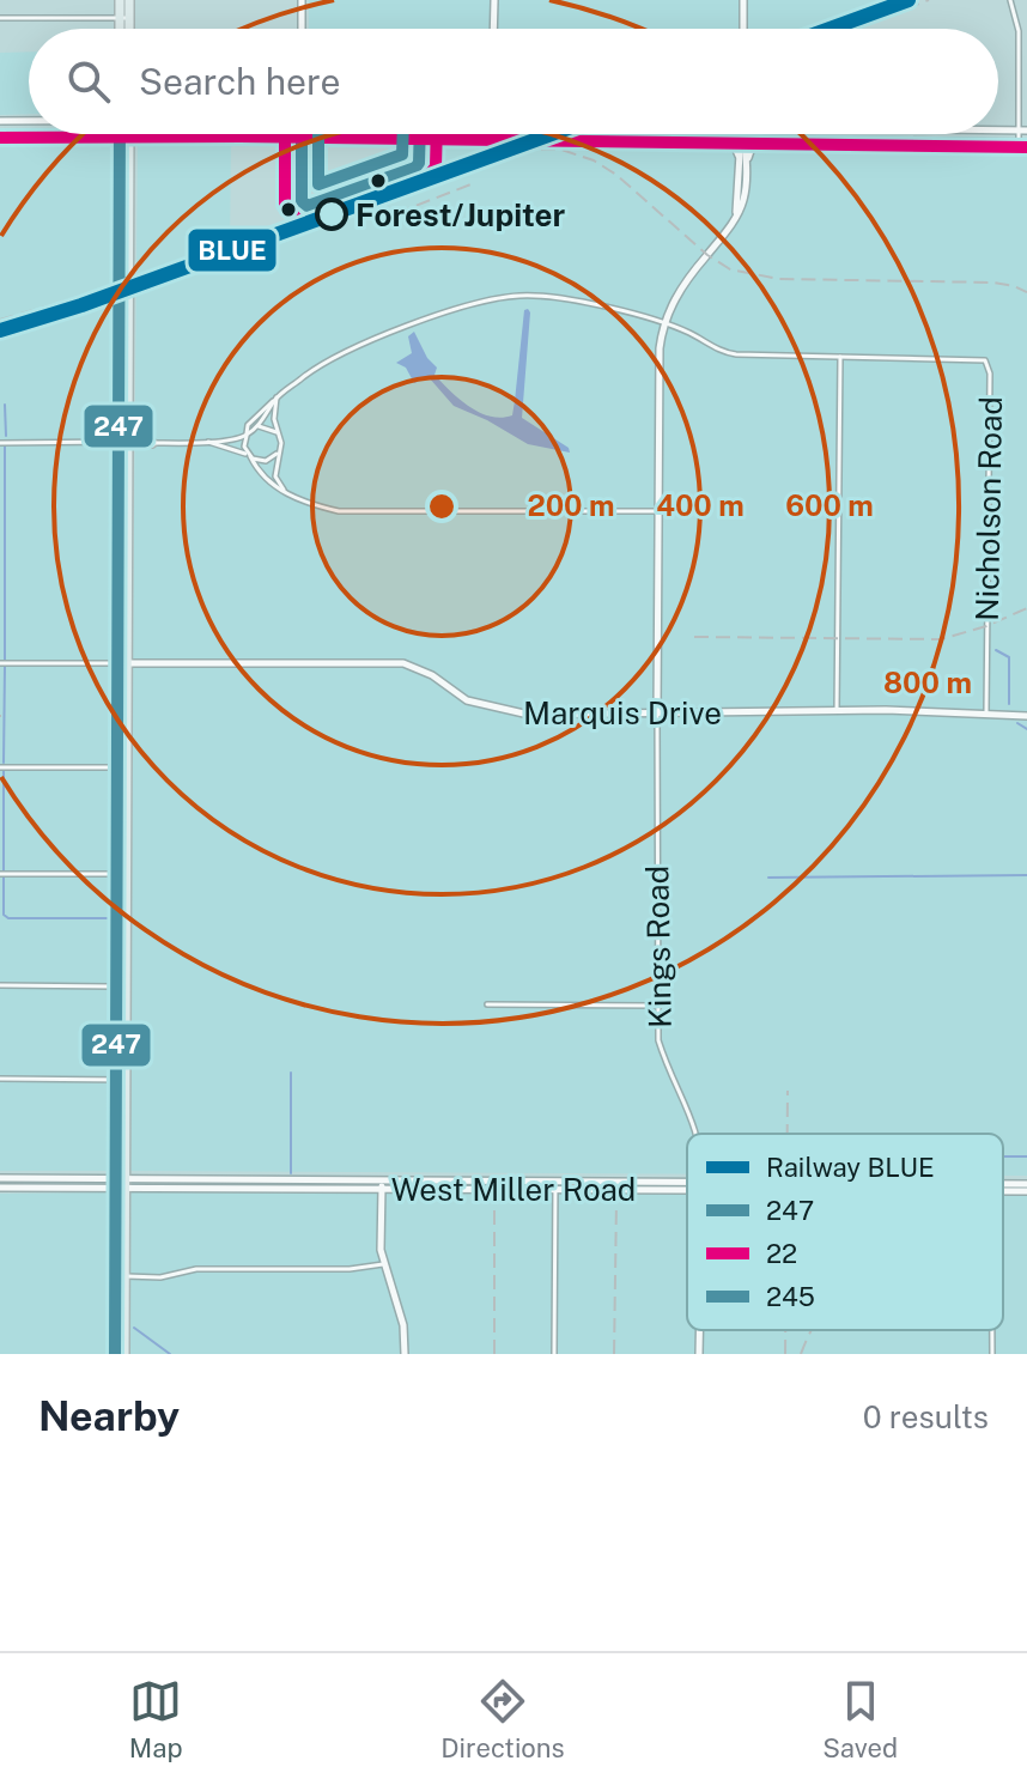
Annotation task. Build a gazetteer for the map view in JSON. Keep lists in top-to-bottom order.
{
  "streets": {
    "main road": ["Marquis Drive", "West Miller Road"],
    "street": ["Nicholson Road", "Kings Road"]
  },
  "crossings": [
    ["Nicholson Road", "Marquis Drive"],
    ["Marquis Drive", "Kings Road"]
  ],
  "places": ["Forest/Jupiter"],
  "lines": [
    "rail line BLUE",
    "transit line 247",
    "transit line 22",
    "transit line 245"
  ],
  "legend": [
    "Railway BLUE",
    "247",
    "22",
    "245"
  ],
  "page": {
    "search": "Search here",
    "heading": ["Nearby", "0 results"],
    "nav": ["Map", "Directions", "Saved"]
  },
  "rings": [
    "200 m",
    "400 m",
    "600 m",
    "800 m"
  ]
}
